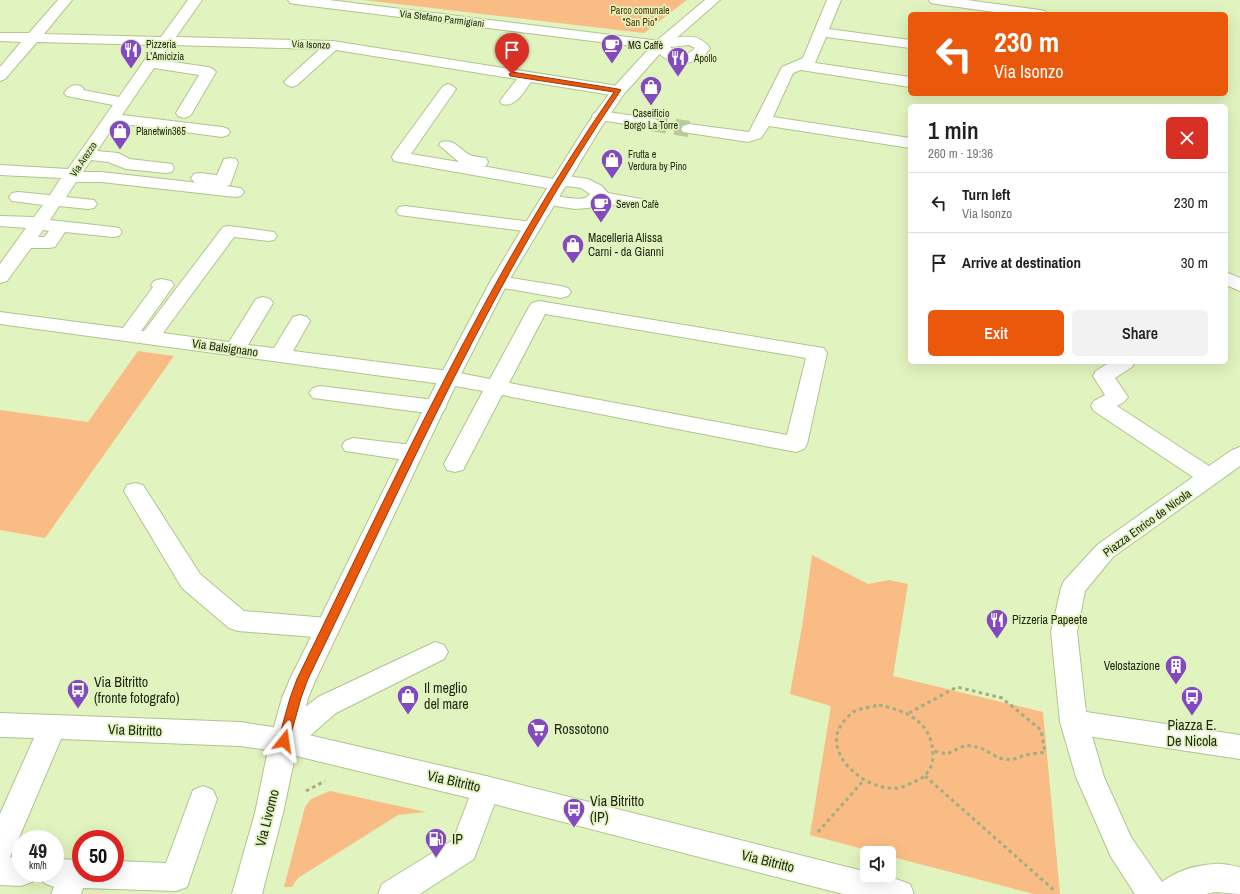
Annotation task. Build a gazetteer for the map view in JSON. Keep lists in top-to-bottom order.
{
  "streets": {
    "street": [
      "Via Stefano Parmigiani",
      "Via Isonzo",
      "Via Arezzo",
      "Via Balsignano",
      "Piazza Enrico de Nicola",
      "Via Bitritto",
      "Via Livorno"
    ]
  },
  "crossings": [
    ["Via Stefano Parmigiani", "Via Livorno"],
    ["Via Isonzo", "Via Arezzo"],
    ["Via Isonzo", "Via Livorno"],
    ["Via Balsignano", "Via Livorno"],
    ["Via Bitritto", "Via Livorno"]
  ],
  "parks": ["Parco comunale \"San Pio\""],
  "places": {
    "cafe": ["MG Caffè", "Seven Cafè"],
    "restaurant": ["Pizzeria L'Amicizia", "Apollo", "Pizzeria Papeete"],
    "shop": [
      "Caseificio Borgo La Torre",
      "Planetwin365",
      "Frutta e Verdura by Pino",
      "Macelleria Alissa Carni - da Gianni",
      "Il meglio del mare"
    ],
    "building": ["Velostazione"],
    "bus stop": ["Via Bitritto (fronte fotografo)", "Piazza E. De Nicola", "Via Bitritto (IP)"],
    "supermarket": ["Rossotono"],
    "fuel station": ["IP"]
  },
  "page": {
    "turn": ["230 m", "Via Isonzo"],
    "heading": ["1 min", "260 m · 19:36"],
    "list": [
      {
        "name": "Turn left",
        "note": "Via Isonzo",
        "value": "230 m"
      },
      {
        "name": "Arrive at destination",
        "value": "30 m"
      }
    ],
    "buttons": ["Exit", "Share"],
    "speed": "49 km/h",
    "limit": "50"
  }
}
